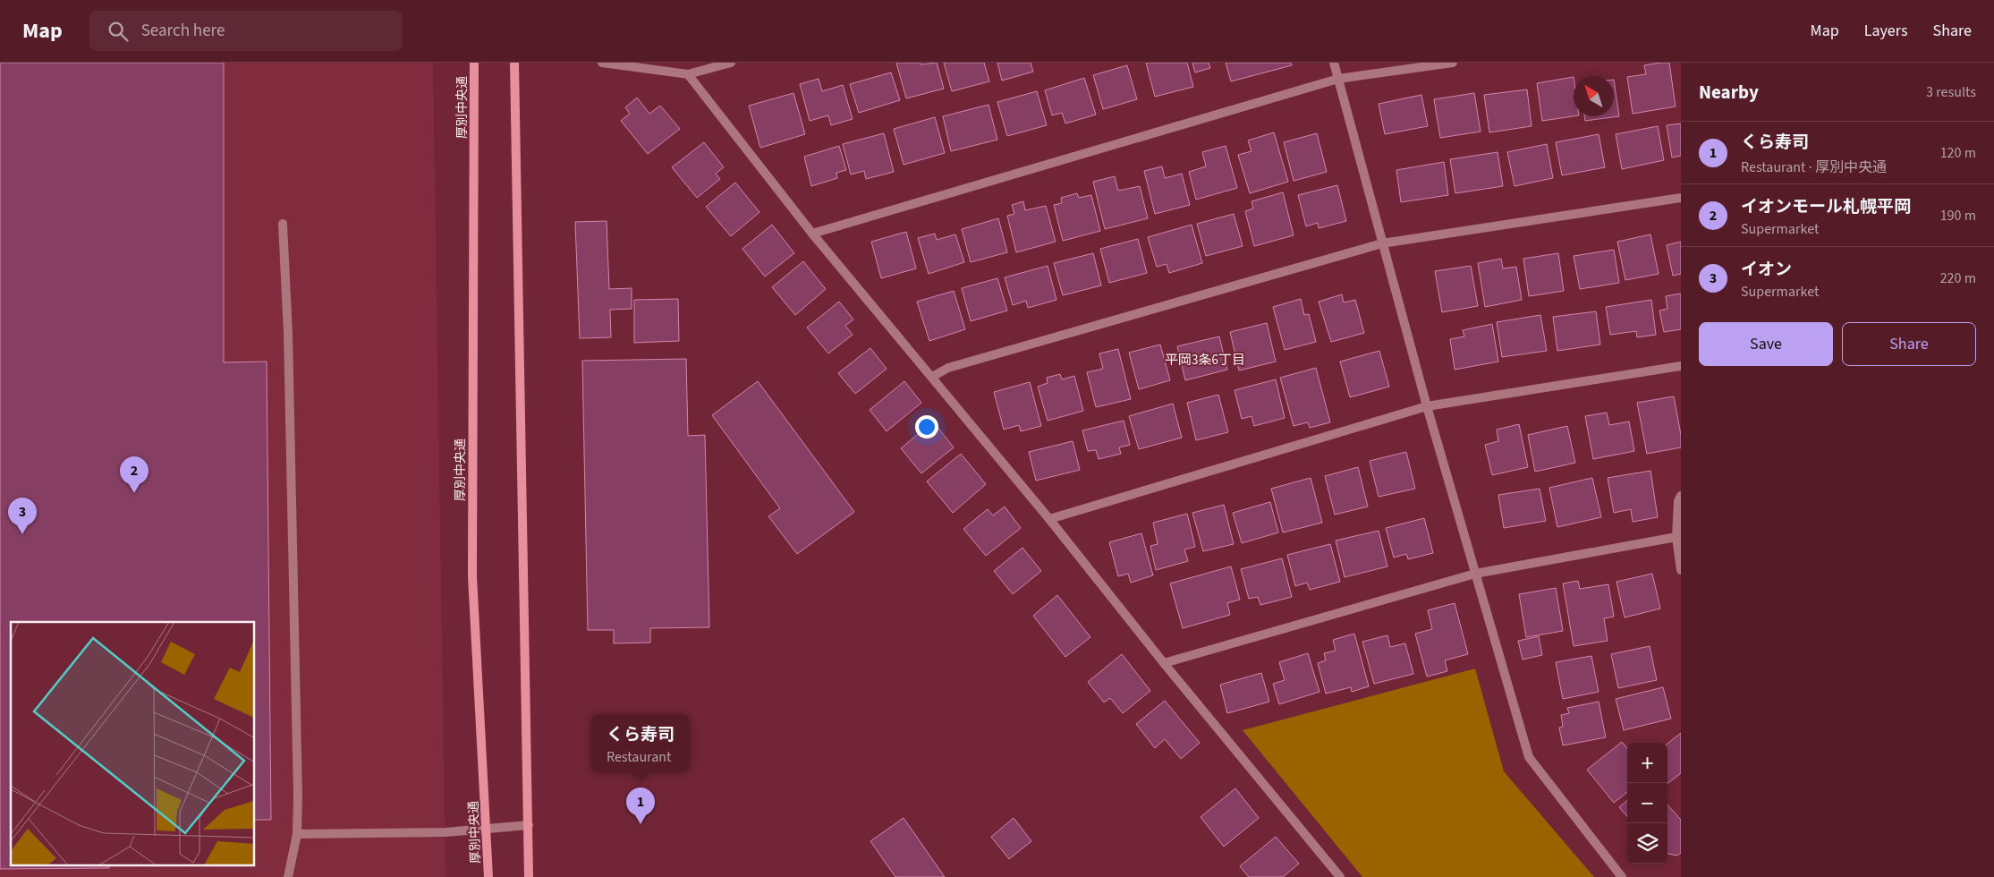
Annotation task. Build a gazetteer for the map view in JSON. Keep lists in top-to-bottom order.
{
  "streets": {
    "main road": ["厚別中央通"]
  },
  "districts": ["平岡3条6丁目"],
  "north": "top left",
  "page": {
    "header": "Map",
    "search": "Search here",
    "nav": ["Map", "Layers", "Share"],
    "heading": ["Nearby", "3 results"],
    "list": [
      {
        "mark": "1",
        "name": "くら寿司",
        "note": "Restaurant · 厚別中央通",
        "value": "120 m"
      },
      {
        "mark": "2",
        "name": "イオンモール札幌平岡",
        "note": "Supermarket",
        "value": "190 m"
      },
      {
        "mark": "3",
        "name": "イオン",
        "note": "Supermarket",
        "value": "220 m"
      }
    ],
    "buttons": ["Save", "Share"],
    "pins": ["2", "3", "1"],
    "popup": ["くら寿司", "Restaurant"],
    "map_buttons": ["+", "−"]
  }
}
